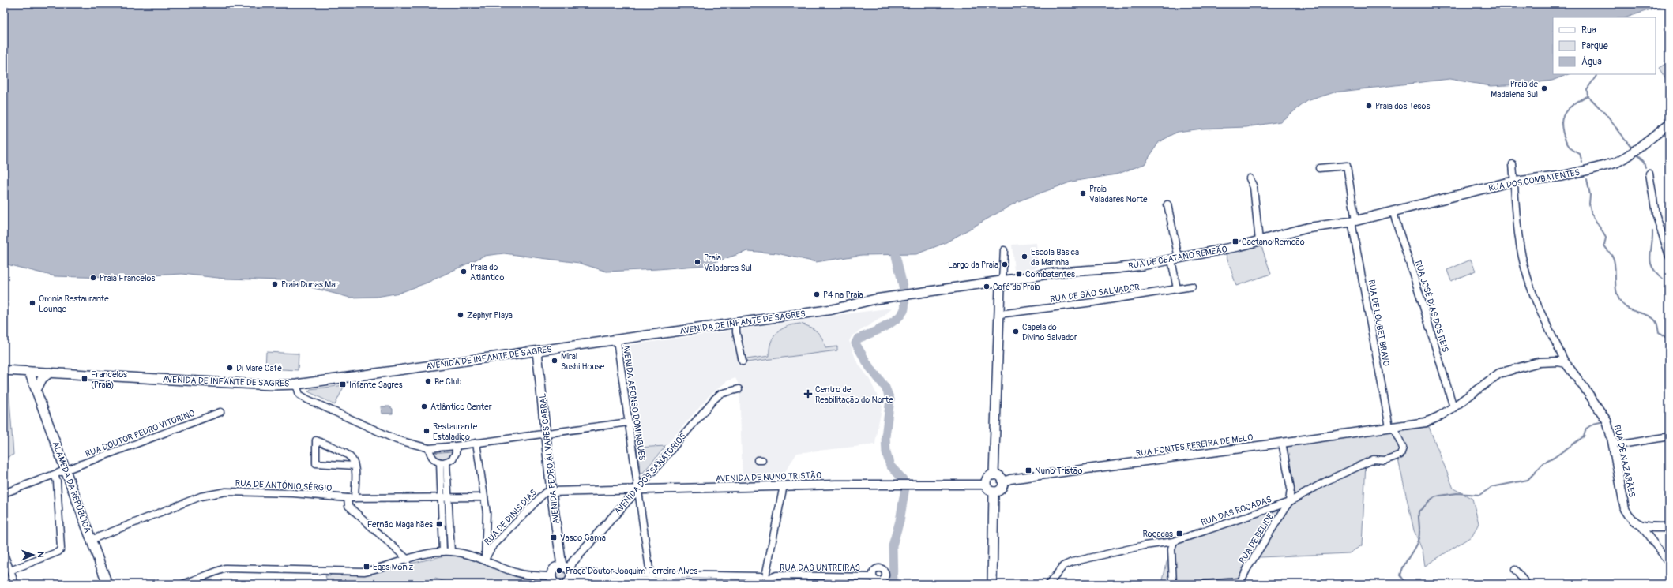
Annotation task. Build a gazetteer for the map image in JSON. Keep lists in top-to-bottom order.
{
  "streets": {
    "main road": [
      "RUA DOS COMBATENTES",
      "RUA DE CEATANO REMEÃO",
      "AVENIDA DE INFANTE DE SAGRES",
      "AVENIDA PEDRO ÁLVARES CABRAL",
      "AVENIDA DOS SANATÓRIOS",
      "ALAMEDA DA REPÚBLICA"
    ],
    "street": [
      "RUA DE SÃO SALVADOR",
      "RUA JOSÉ DIAS DOS REIS",
      "RUA DE LOUBET BRAVO",
      "AVENIDA AFONSO DOMINGUES",
      "RUA DOUTOR PEDRO VITORINO",
      "RUA FONTES PEREIRA DE MELO",
      "RUA DE NAZARÃES",
      "AVENIDA DE NUNO TRISTÃO",
      "RUA DE ANTÓNIO SÉRGIO",
      "RUA DAS ROÇADAS",
      "RUA DE DINIS DIAS",
      "RUA DE BELIDE",
      "RUA DAS UNTREIRAS"
    ]
  },
  "crossings": [
    ["RUA DOS COMBATENTES", "RUA DE CEATANO REMEÃO"],
    ["RUA DOS COMBATENTES", "RUA JOSÉ DIAS DOS REIS"],
    ["RUA DOS COMBATENTES", "RUA DE LOUBET BRAVO"],
    ["RUA DE CEATANO REMEÃO", "AVENIDA DE INFANTE DE SAGRES"],
    ["RUA DE CEATANO REMEÃO", "RUA DE LOUBET BRAVO"],
    ["AVENIDA DE INFANTE DE SAGRES", "AVENIDA AFONSO DOMINGUES"],
    ["AVENIDA DE INFANTE DE SAGRES", "AVENIDA PEDRO ÁLVARES CABRAL"],
    ["AVENIDA DE INFANTE DE SAGRES", "ALAMEDA DA REPÚBLICA"],
    ["RUA DE LOUBET BRAVO", "RUA FONTES PEREIRA DE MELO"],
    ["RUA DE LOUBET BRAVO", "RUA DAS ROÇADAS"],
    ["AVENIDA AFONSO DOMINGUES", "AVENIDA DOS SANATÓRIOS"],
    ["AVENIDA AFONSO DOMINGUES", "AVENIDA DE NUNO TRISTÃO"],
    ["AVENIDA AFONSO DOMINGUES", "RUA DAS UNTREIRAS"],
    ["RUA DOUTOR PEDRO VITORINO", "ALAMEDA DA REPÚBLICA"],
    ["RUA FONTES PEREIRA DE MELO", "AVENIDA DE NUNO TRISTÃO"],
    ["RUA FONTES PEREIRA DE MELO", "RUA DAS ROÇADAS"],
    ["AVENIDA PEDRO ÁLVARES CABRAL", "AVENIDA DOS SANATÓRIOS"],
    ["AVENIDA PEDRO ÁLVARES CABRAL", "AVENIDA DE NUNO TRISTÃO"],
    ["AVENIDA PEDRO ÁLVARES CABRAL", "RUA DE DINIS DIAS"],
    ["AVENIDA PEDRO ÁLVARES CABRAL", "RUA DAS UNTREIRAS"],
    ["AVENIDA DOS SANATÓRIOS", "AVENIDA DE NUNO TRISTÃO"],
    ["AVENIDA DOS SANATÓRIOS", "RUA DAS UNTREIRAS"],
    ["AVENIDA DE NUNO TRISTÃO", "RUA DE DINIS DIAS"],
    ["RUA DE ANTÓNIO SÉRGIO", "ALAMEDA DA REPÚBLICA"],
    ["RUA DAS ROÇADAS", "RUA DE BELIDE"]
  ],
  "places": {
    "other": [
      "Praia de Madalena Sul",
      "Praia dos Tesos",
      "Praia Valadares Norte",
      "Escola Básica da Marinha",
      "Praia Valadares Sul",
      "Largo da Praia",
      "Praia do Atlântico",
      "Praia Francelos",
      "Praia Dunas Mar",
      "Café da Praia",
      "P4 na Praia",
      "Omnia Restaurante Lounge",
      "Zephyr Playa",
      "Capela do Divino Salvador",
      "Mirai Sushi House",
      "Di Mare Café",
      "Be Club",
      "Atlântico Center",
      "Restaurante Estaladiço",
      "Praça Doutor Joaquim Ferreira Alves"
    ],
    "transit": [
      "Caetano Remeão",
      "Combatentes",
      "Francelos (Praia)",
      "Infante Sagres",
      "Nuno Tristão",
      "Fernão Magalhães",
      "Roçadas",
      "Vasco Gama",
      "Egas Moniz"
    ],
    "health": ["Centro de Reabilitação do Norte"]
  },
  "legend": ["Rua", "Parque", "Água"],
  "north": "right"
}
